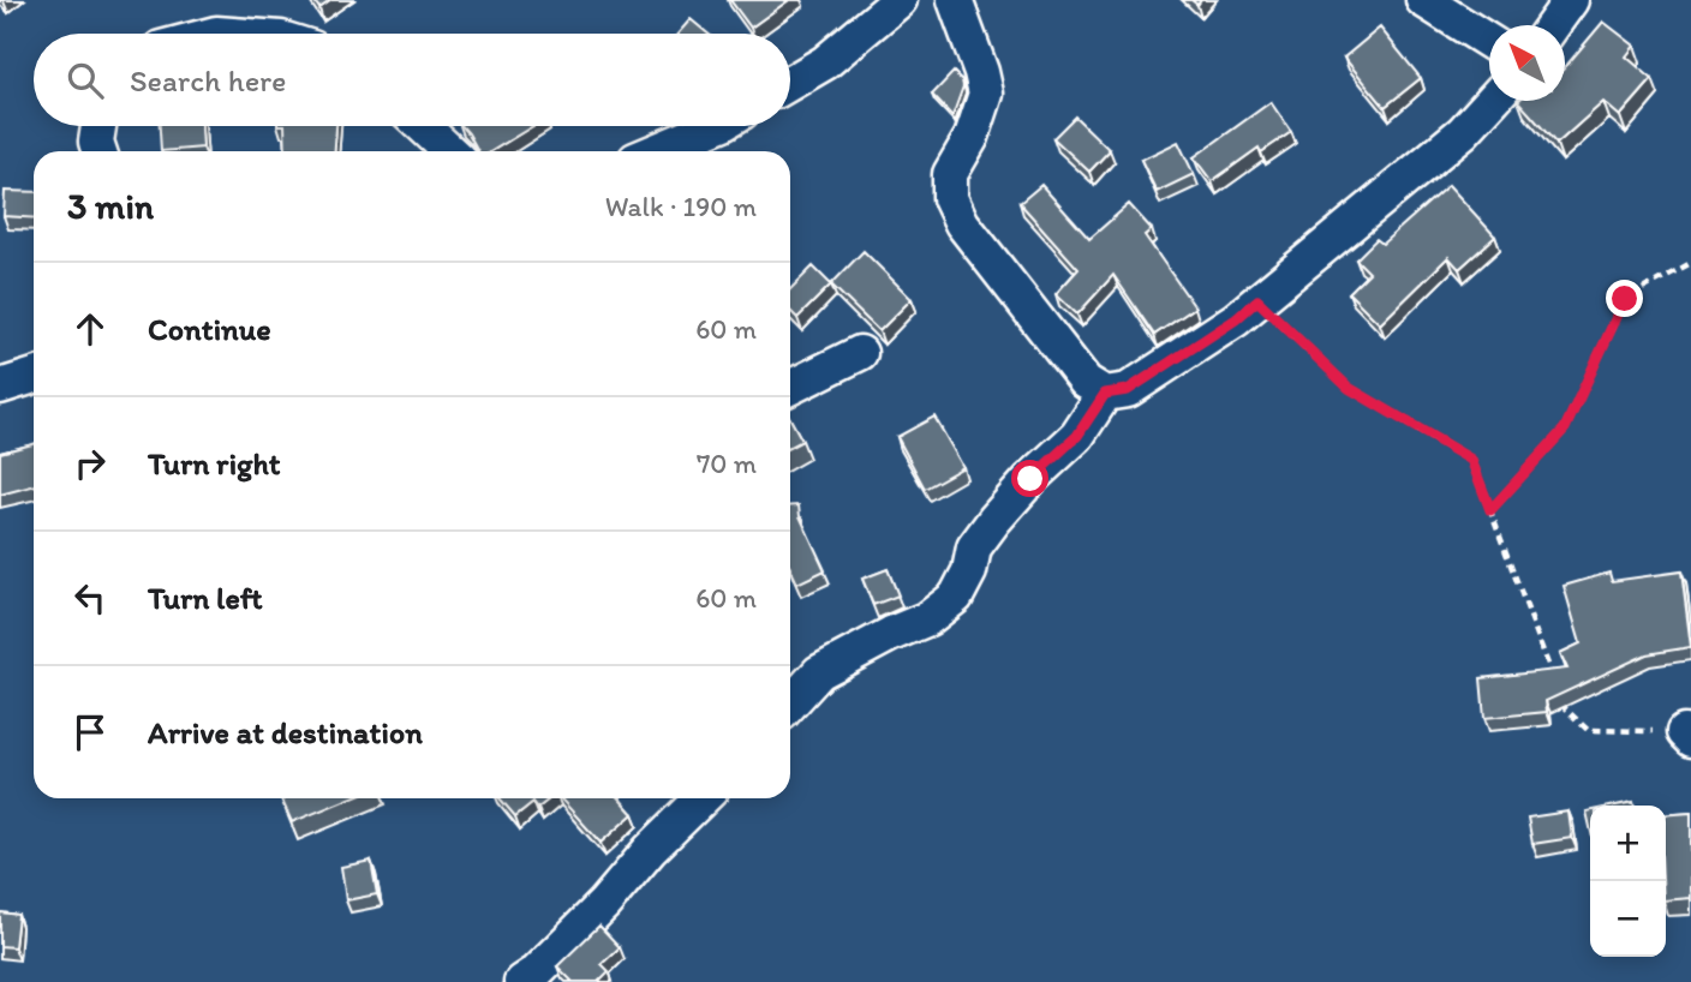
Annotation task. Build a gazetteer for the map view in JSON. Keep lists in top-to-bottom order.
{
  "north": "top left",
  "page": {
    "search": "Search here",
    "heading": ["3 min", "Walk · 190 m"],
    "list": [
      ["Continue", "60 m"],
      ["Turn right", "70 m"],
      ["Turn left", "60 m"],
      "Arrive at destination"
    ],
    "map_buttons": ["+", "−"]
  }
}
